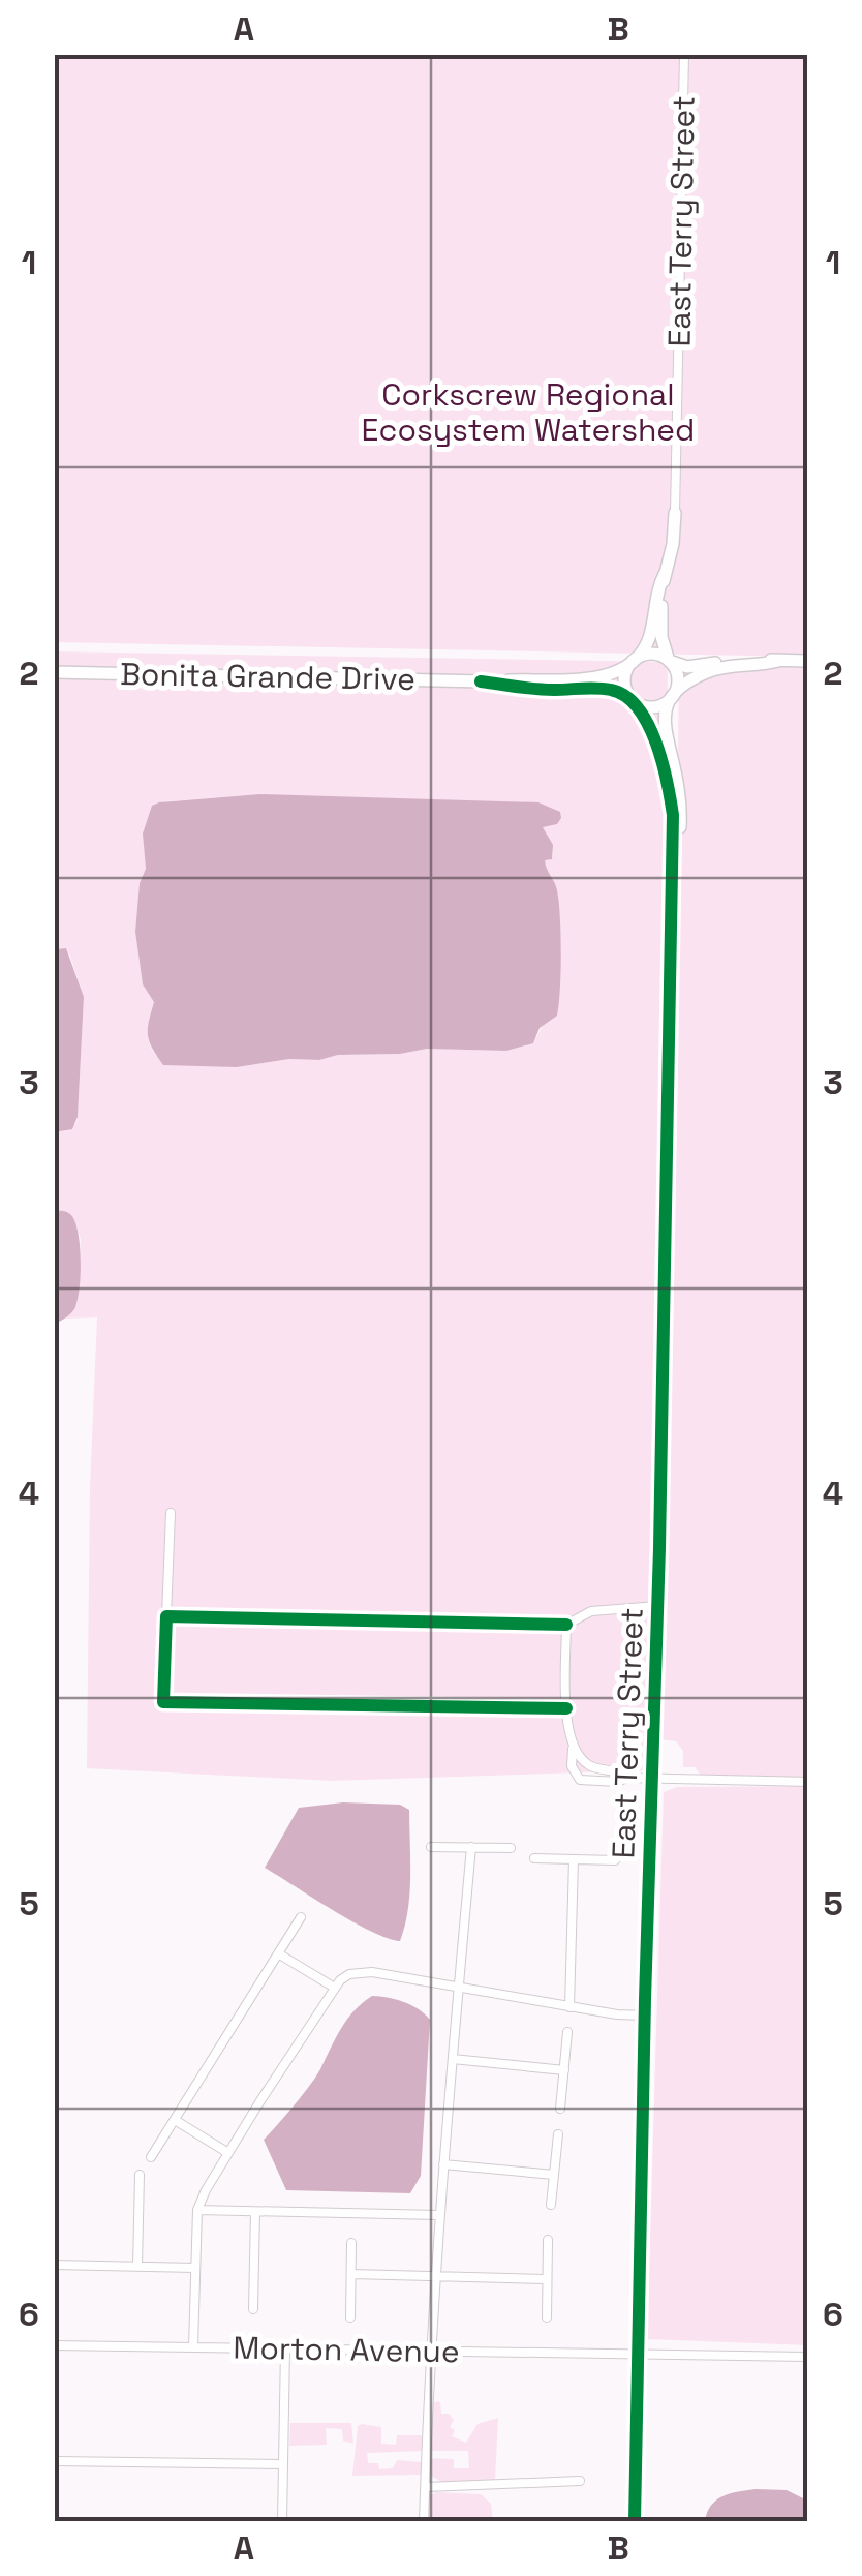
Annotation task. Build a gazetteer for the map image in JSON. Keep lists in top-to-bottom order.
{
  "streets": {
    "street": ["East Terry Street", "Bonita Grande Drive", "Morton Avenue"]
  },
  "crossings": [
    ["East Terry Street", "Bonita Grande Drive"],
    ["East Terry Street", "Morton Avenue"]
  ],
  "parks": ["Corkscrew Regional Ecosystem Watershed"],
  "grid": {
    "columns": ["A", "B"],
    "rows": [
      "1",
      "2",
      "3",
      "4",
      "5",
      "6"
    ]
  }
}
